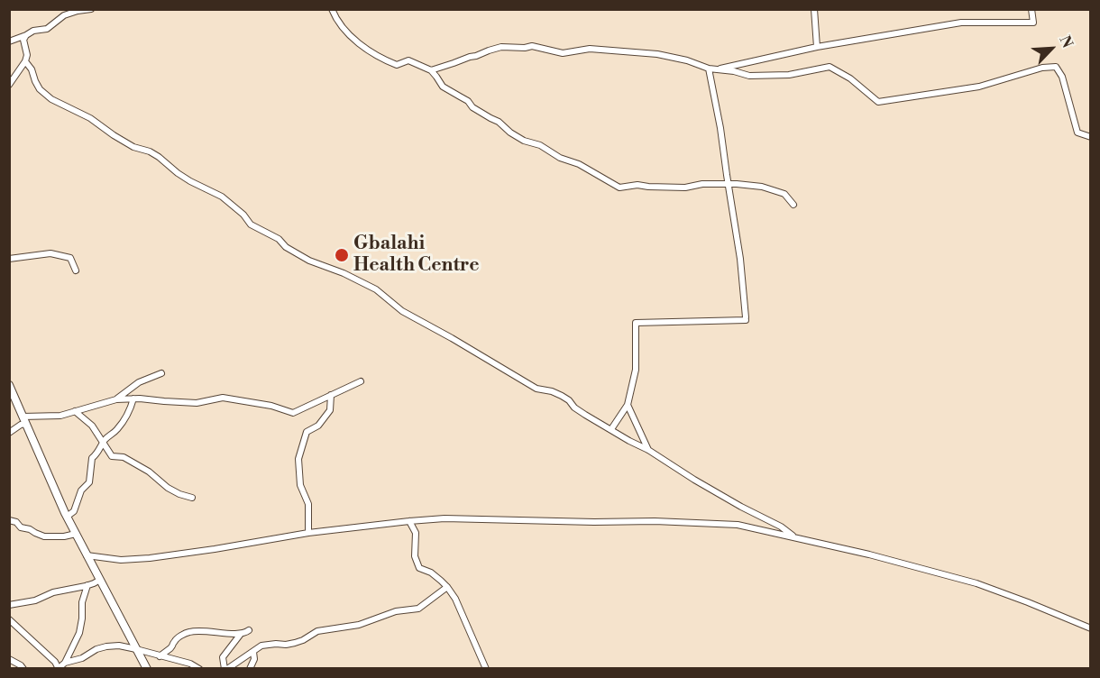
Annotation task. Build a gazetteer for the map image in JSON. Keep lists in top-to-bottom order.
{
  "places": ["Gbalahi Health Centre"],
  "north": "top right"
}
